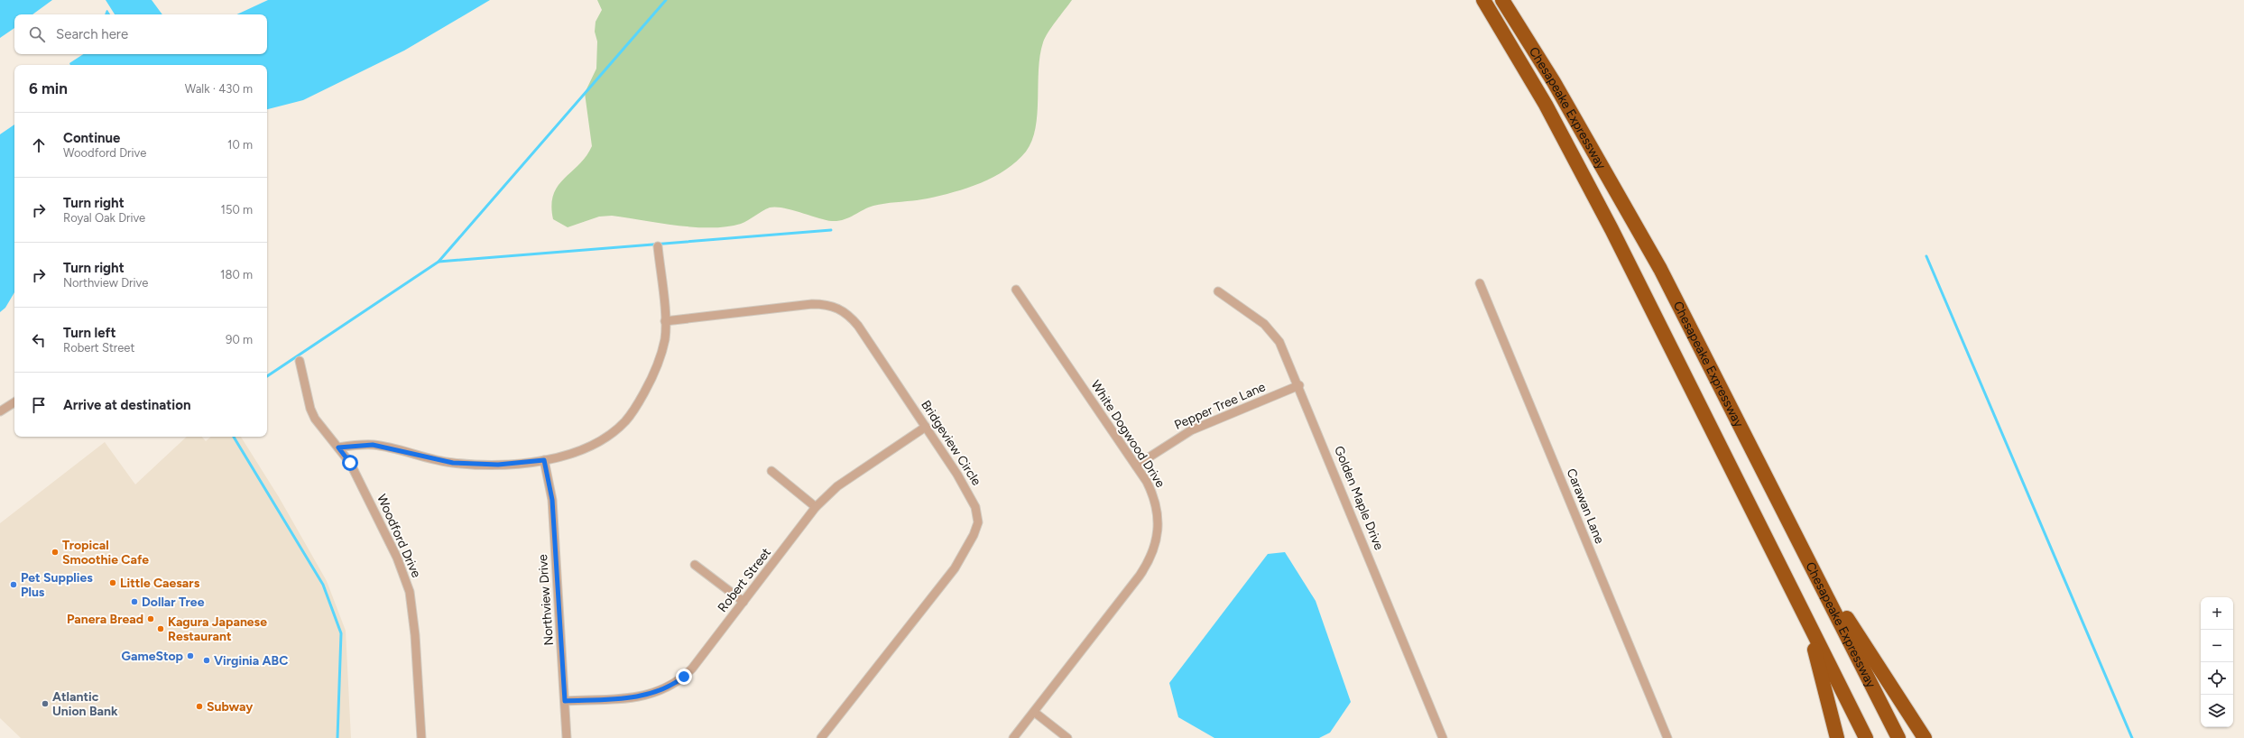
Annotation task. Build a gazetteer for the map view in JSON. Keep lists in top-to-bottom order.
{
  "streets": {
    "highway": ["Chesapeake Expressway"],
    "street": [
      "Pepper Tree Lane",
      "White Dogwood Drive",
      "Bridgeview Circle",
      "Golden Maple Drive",
      "Carawan Lane",
      "Woodford Drive",
      "Robert Street",
      "Northview Drive"
    ]
  },
  "crossings": [
    ["Pepper Tree Lane", "White Dogwood Drive"],
    ["Pepper Tree Lane", "Golden Maple Drive"],
    ["Bridgeview Circle", "Robert Street"],
    ["Robert Street", "Northview Drive"]
  ],
  "places": [
    "Tropical Smoothie Cafe",
    "Little Caesars",
    "Pet Supplies Plus",
    "Dollar Tree",
    "Panera Bread",
    "Kagura Japanese Restaurant",
    "GameStop",
    "Virginia ABC",
    "Atlantic Union Bank",
    "Subway"
  ],
  "page": {
    "search": "Search here",
    "heading": ["6 min", "Walk · 430 m"],
    "list": [
      ["Continue", "Woodford Drive", "10 m"],
      ["Turn right", "Royal Oak Drive", "150 m"],
      ["Turn right", "Northview Drive", "180 m"],
      ["Turn left", "Robert Street", "90 m"],
      "Arrive at destination"
    ],
    "map_buttons": ["+", "−"]
  }
}
